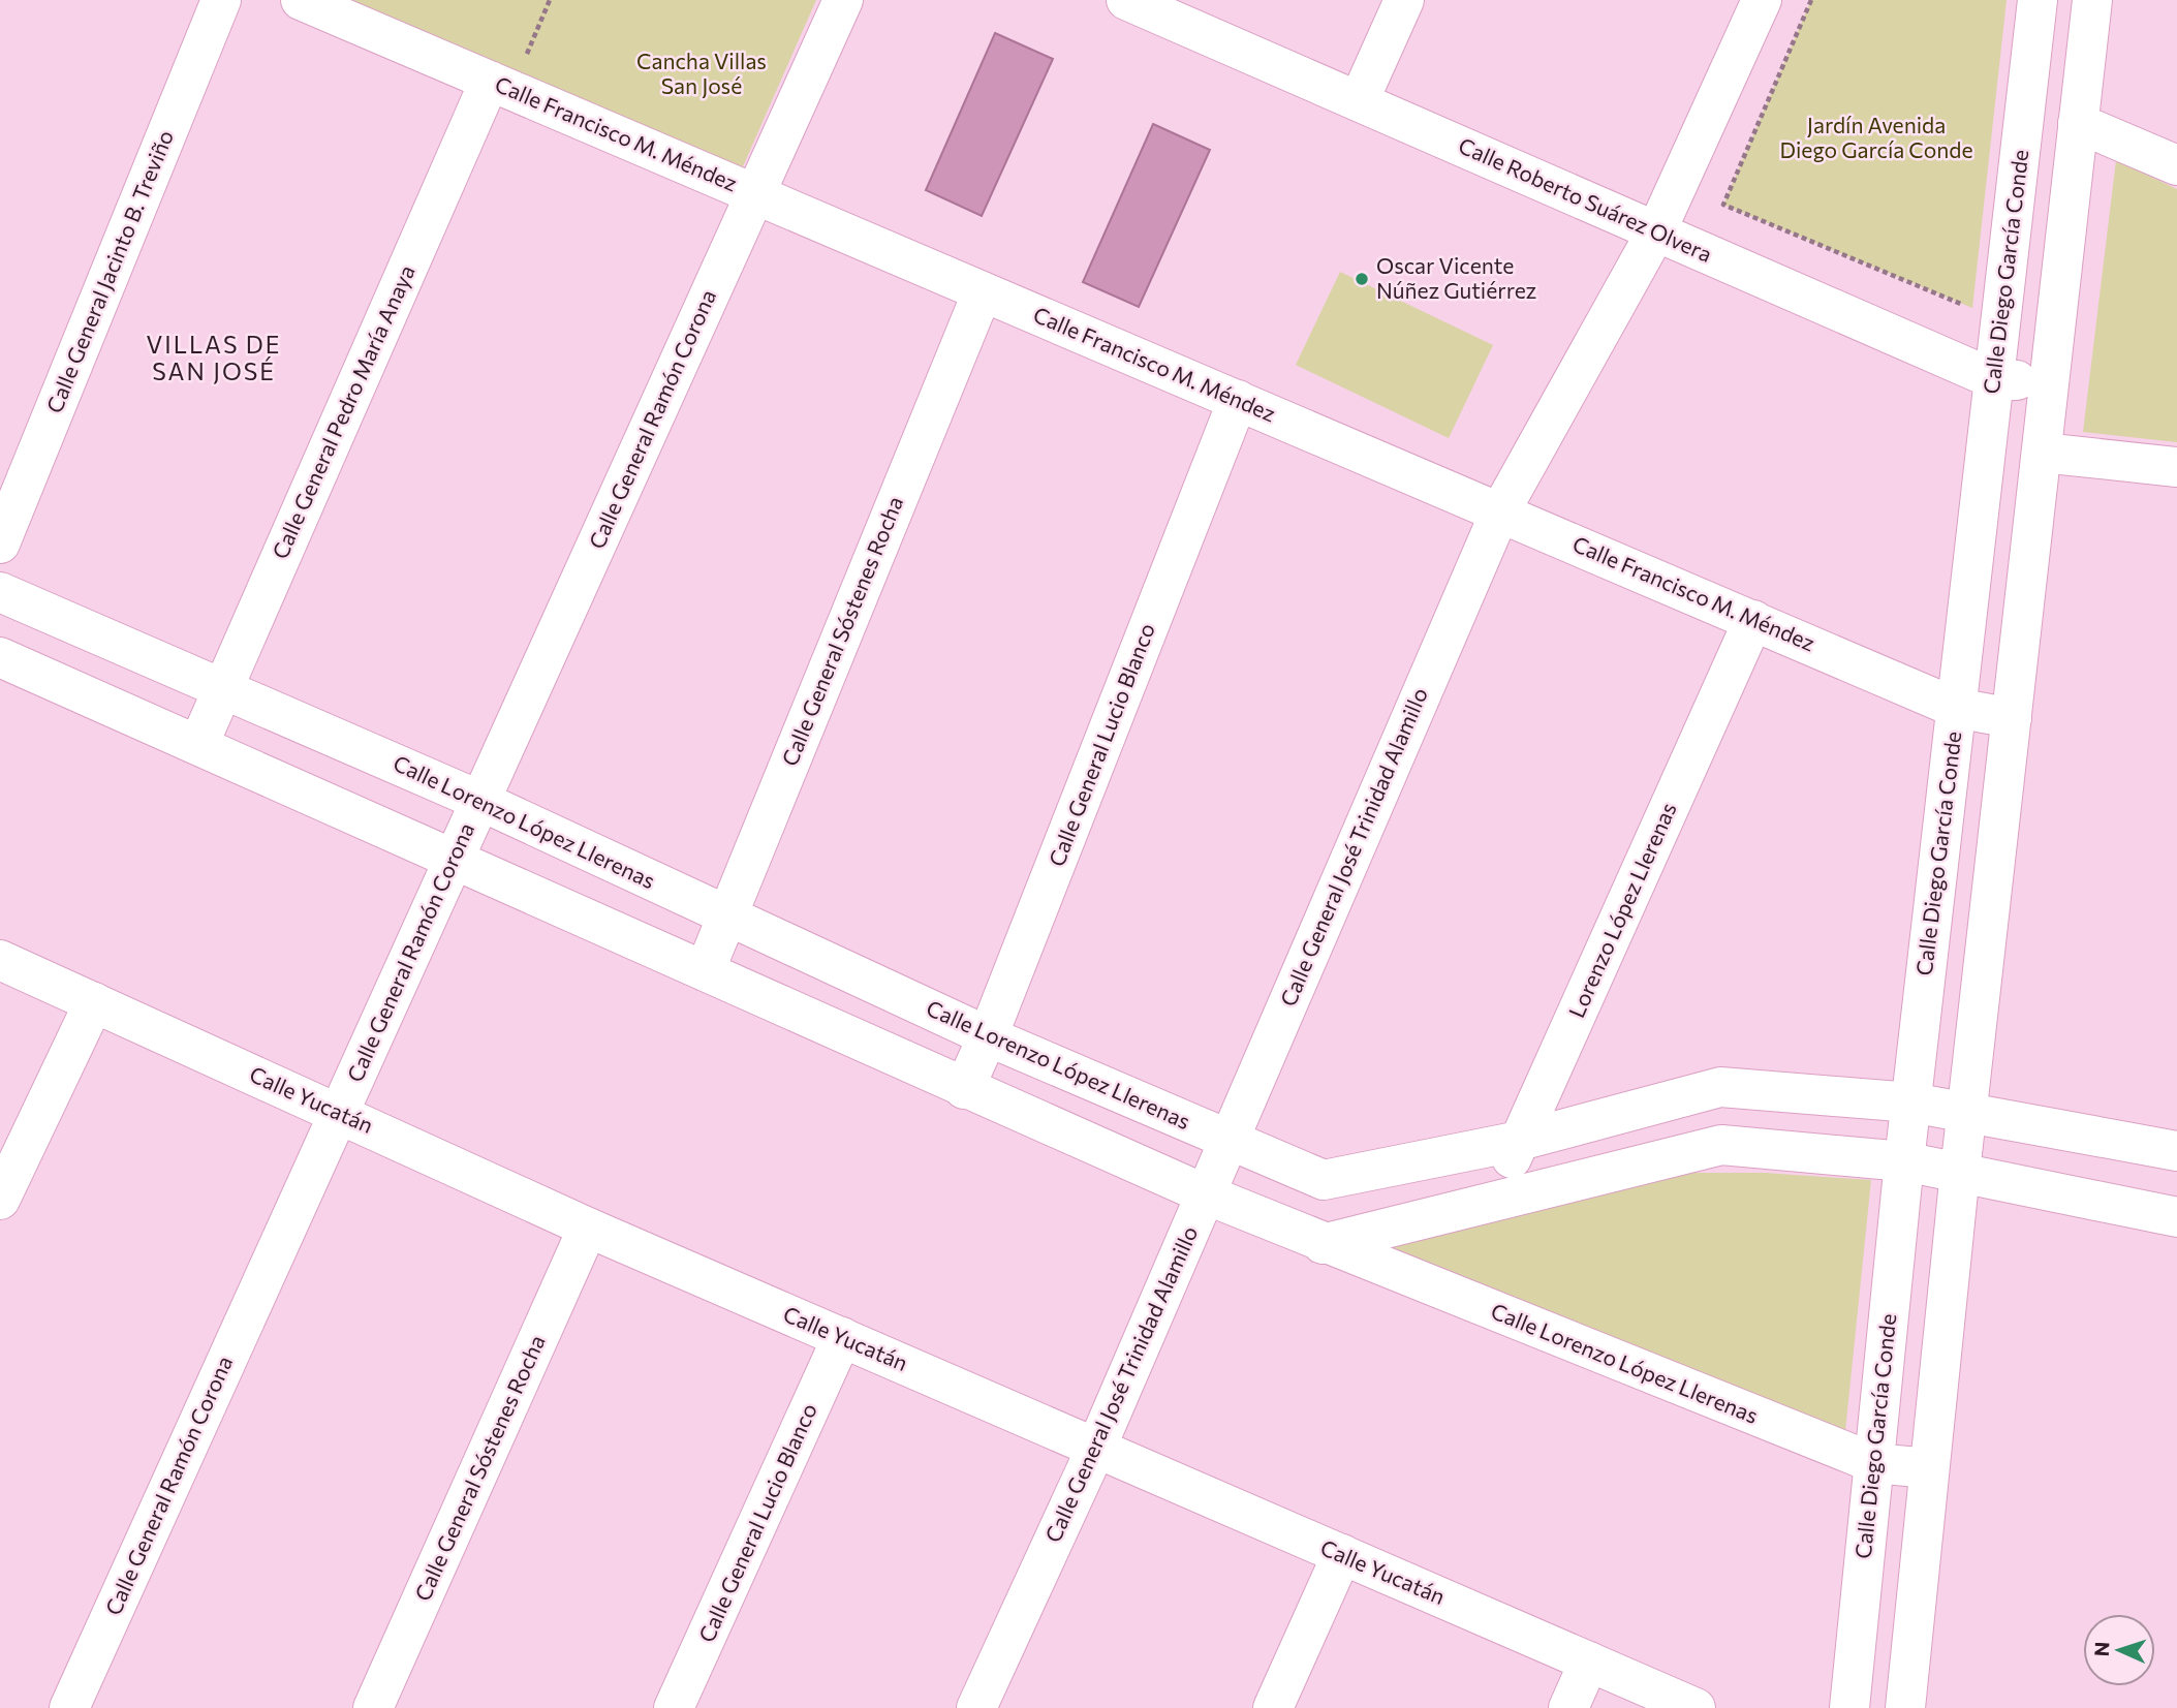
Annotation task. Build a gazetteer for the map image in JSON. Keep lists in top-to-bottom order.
{
  "streets": {
    "street": [
      "Calle Francisco M. Méndez",
      "Calle Roberto Suárez Olvera",
      "Calle General Jacinto B. Treviño",
      "Calle Diego García Conde",
      "Calle General Pedro María Anaya",
      "Calle General Ramón Corona",
      "Calle General Sóstenes Rocha",
      "Calle General Lucio Blanco",
      "Calle Lorenzo López Llerenas",
      "Calle General José Trinidad Alamillo",
      "Lorenzo López Llerenas",
      "Calle Yucatán"
    ]
  },
  "crossings": [
    ["Calle Francisco M. Méndez", "Calle Diego García Conde"],
    ["Calle Francisco M. Méndez", "Calle General Pedro María Anaya"],
    ["Calle Francisco M. Méndez", "Calle General Ramón Corona"],
    ["Calle Francisco M. Méndez", "Calle General Sóstenes Rocha"],
    ["Calle Francisco M. Méndez", "Calle General Lucio Blanco"],
    ["Calle Francisco M. Méndez", "Calle General José Trinidad Alamillo"],
    ["Calle Francisco M. Méndez", "Lorenzo López Llerenas"],
    ["Calle Roberto Suárez Olvera", "Calle Diego García Conde"],
    ["Calle Roberto Suárez Olvera", "Calle General José Trinidad Alamillo"],
    ["Calle Diego García Conde", "Calle Lorenzo López Llerenas"],
    ["Calle General Pedro María Anaya", "Calle Lorenzo López Llerenas"],
    ["Calle General Ramón Corona", "Calle Lorenzo López Llerenas"],
    ["Calle General Ramón Corona", "Calle Yucatán"],
    ["Calle General Sóstenes Rocha", "Calle Lorenzo López Llerenas"],
    ["Calle General Sóstenes Rocha", "Calle Yucatán"],
    ["Calle General Lucio Blanco", "Calle Lorenzo López Llerenas"],
    ["Calle General Lucio Blanco", "Calle Yucatán"],
    ["Calle Lorenzo López Llerenas", "Calle General José Trinidad Alamillo"],
    ["Calle Lorenzo López Llerenas", "Lorenzo López Llerenas"],
    ["Calle General José Trinidad Alamillo", "Calle Yucatán"]
  ],
  "districts": ["VILLAS DE SAN JOSÉ"],
  "parks": ["Cancha Villas San José", "Jardín Avenida Diego García Conde"],
  "places": ["Oscar Vicente Núñez Gutiérrez"],
  "north": "left"
}
